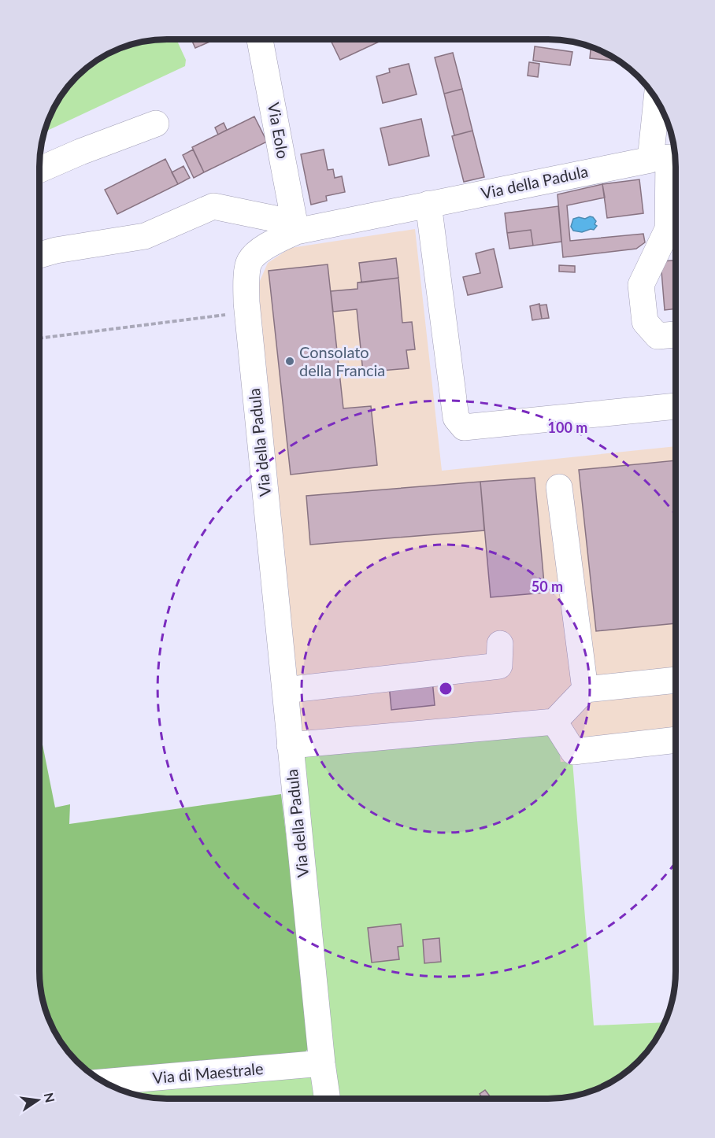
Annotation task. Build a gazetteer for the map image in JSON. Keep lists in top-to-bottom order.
{
  "streets": {
    "street": ["Via Eolo", "Via della Padula", "Via di Maestrale"]
  },
  "crossings": [
    ["Via Eolo", "Via della Padula"],
    ["Via della Padula", "Via di Maestrale"]
  ],
  "places": ["Consolato della Francia"],
  "north": "right",
  "rings": ["100 m", "50 m"]
}
